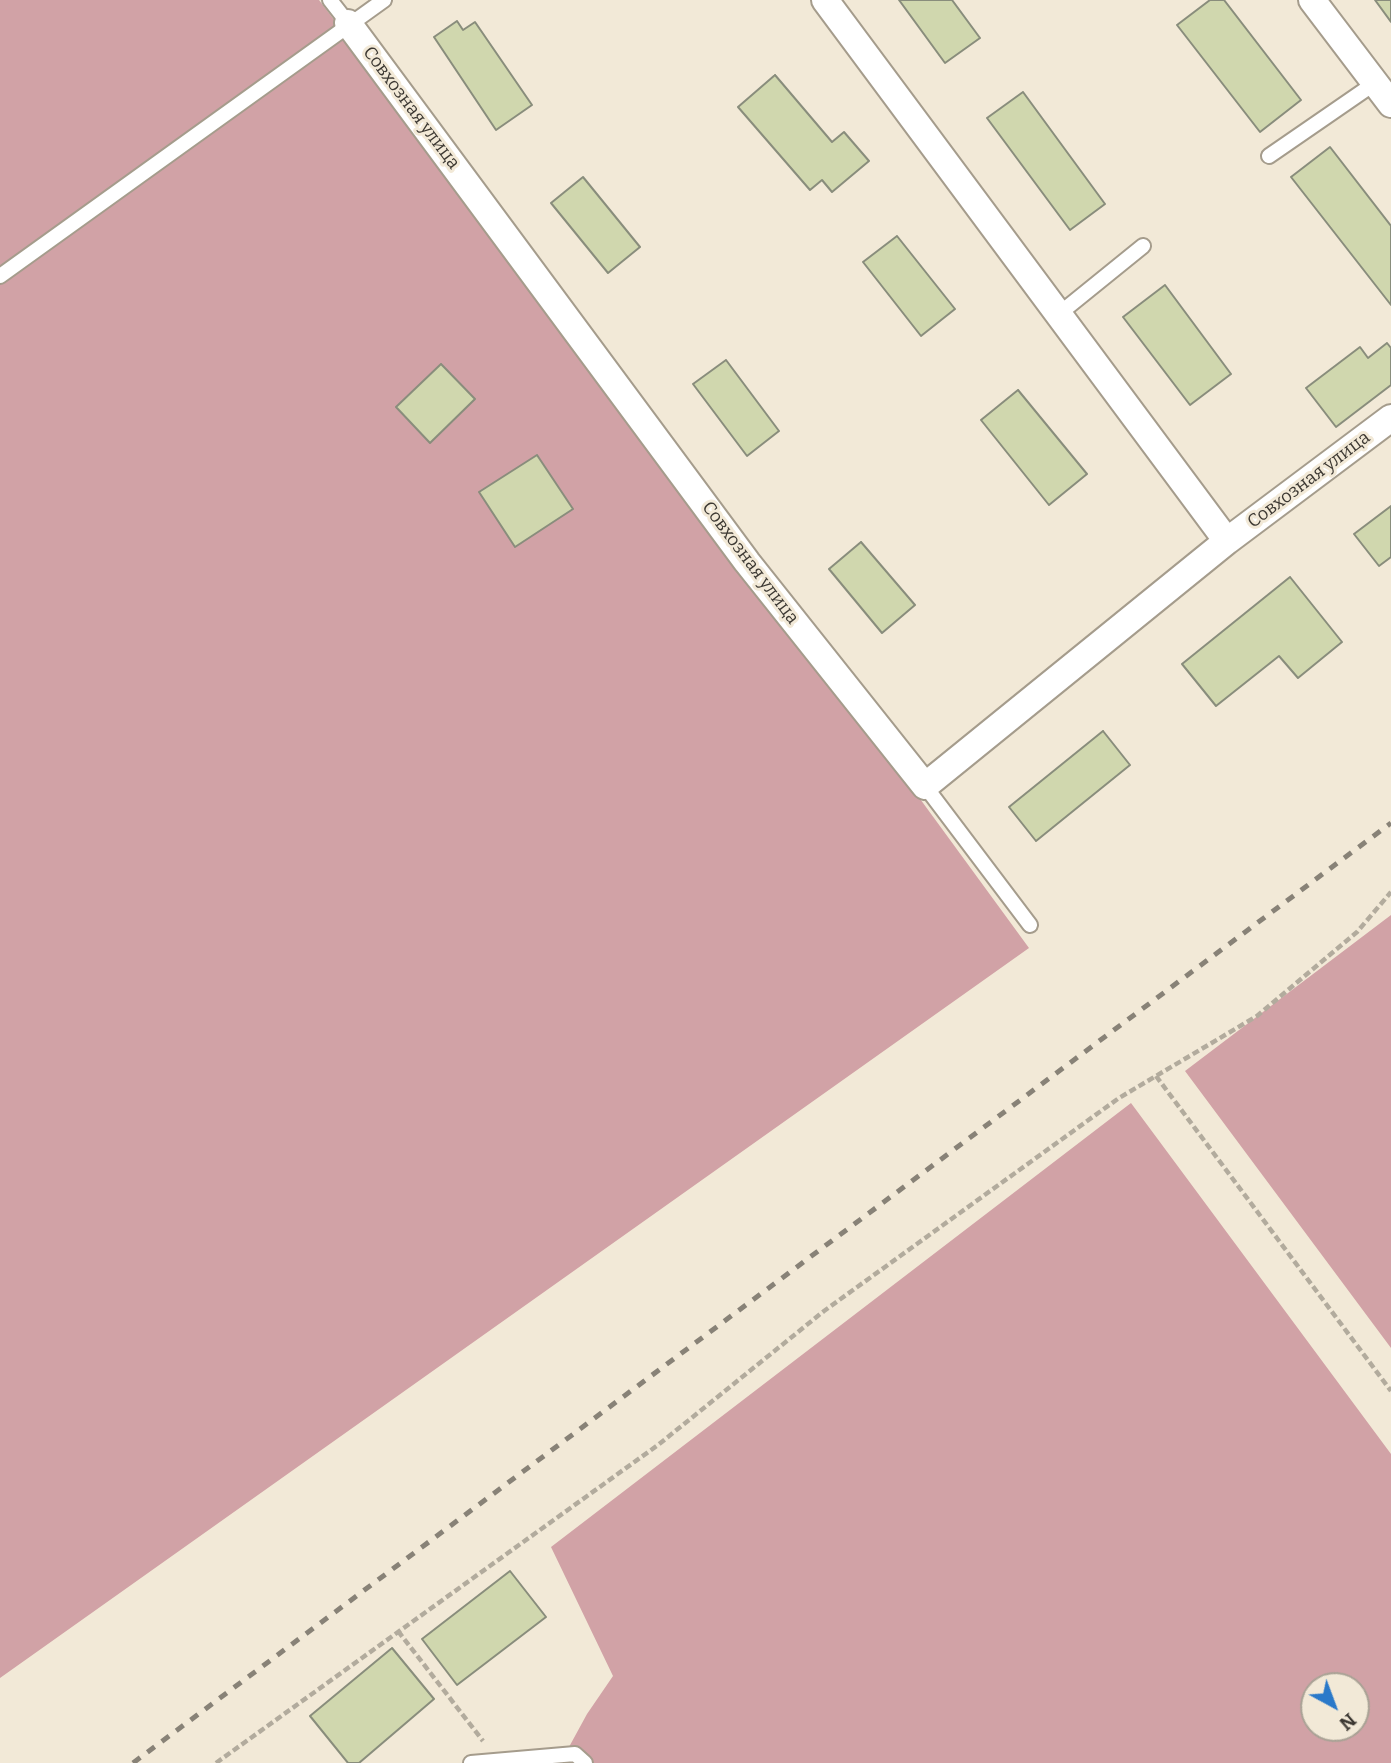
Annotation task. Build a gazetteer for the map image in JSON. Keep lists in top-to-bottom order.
{
  "streets": {
    "street": ["Совхозная улица"]
  },
  "north": "bottom right"
}
